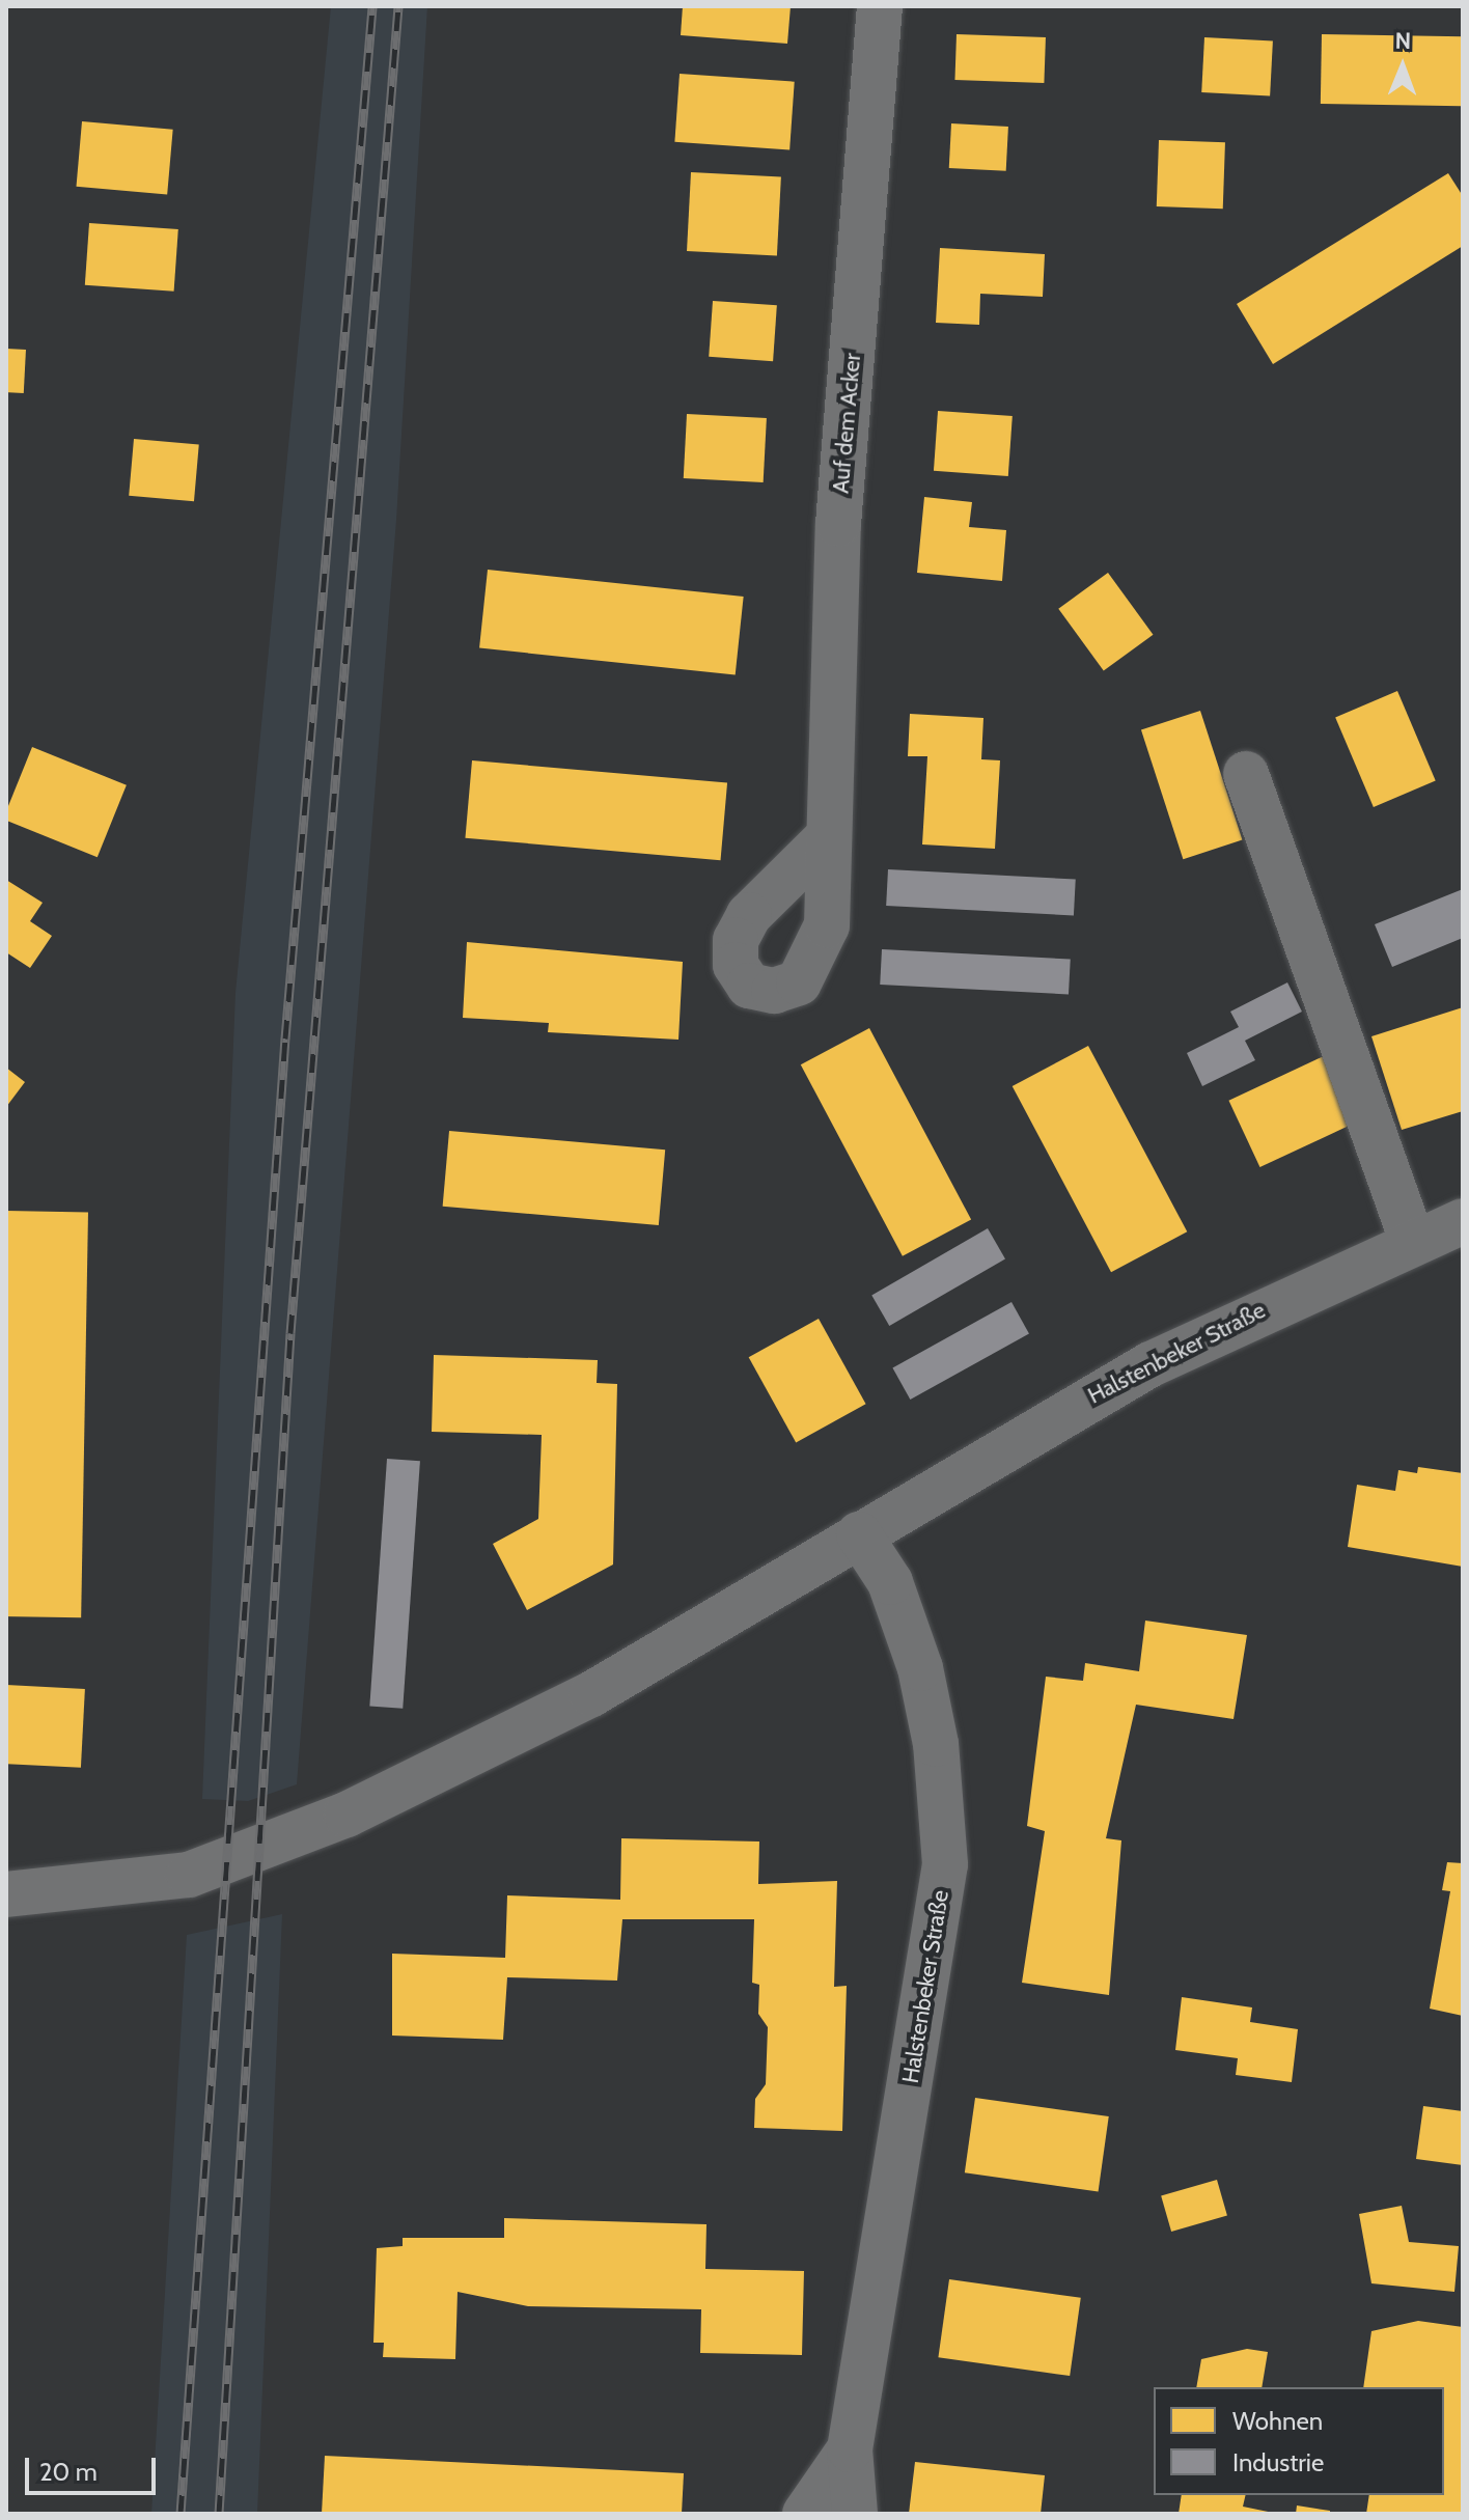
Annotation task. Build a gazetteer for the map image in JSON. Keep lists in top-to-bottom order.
{
  "streets": {
    "street": ["Auf dem Acker", "Halstenbeker Straße"]
  },
  "legend": ["Wohnen", "Industrie"],
  "scale_bar": "20 m",
  "north": "top"
}
